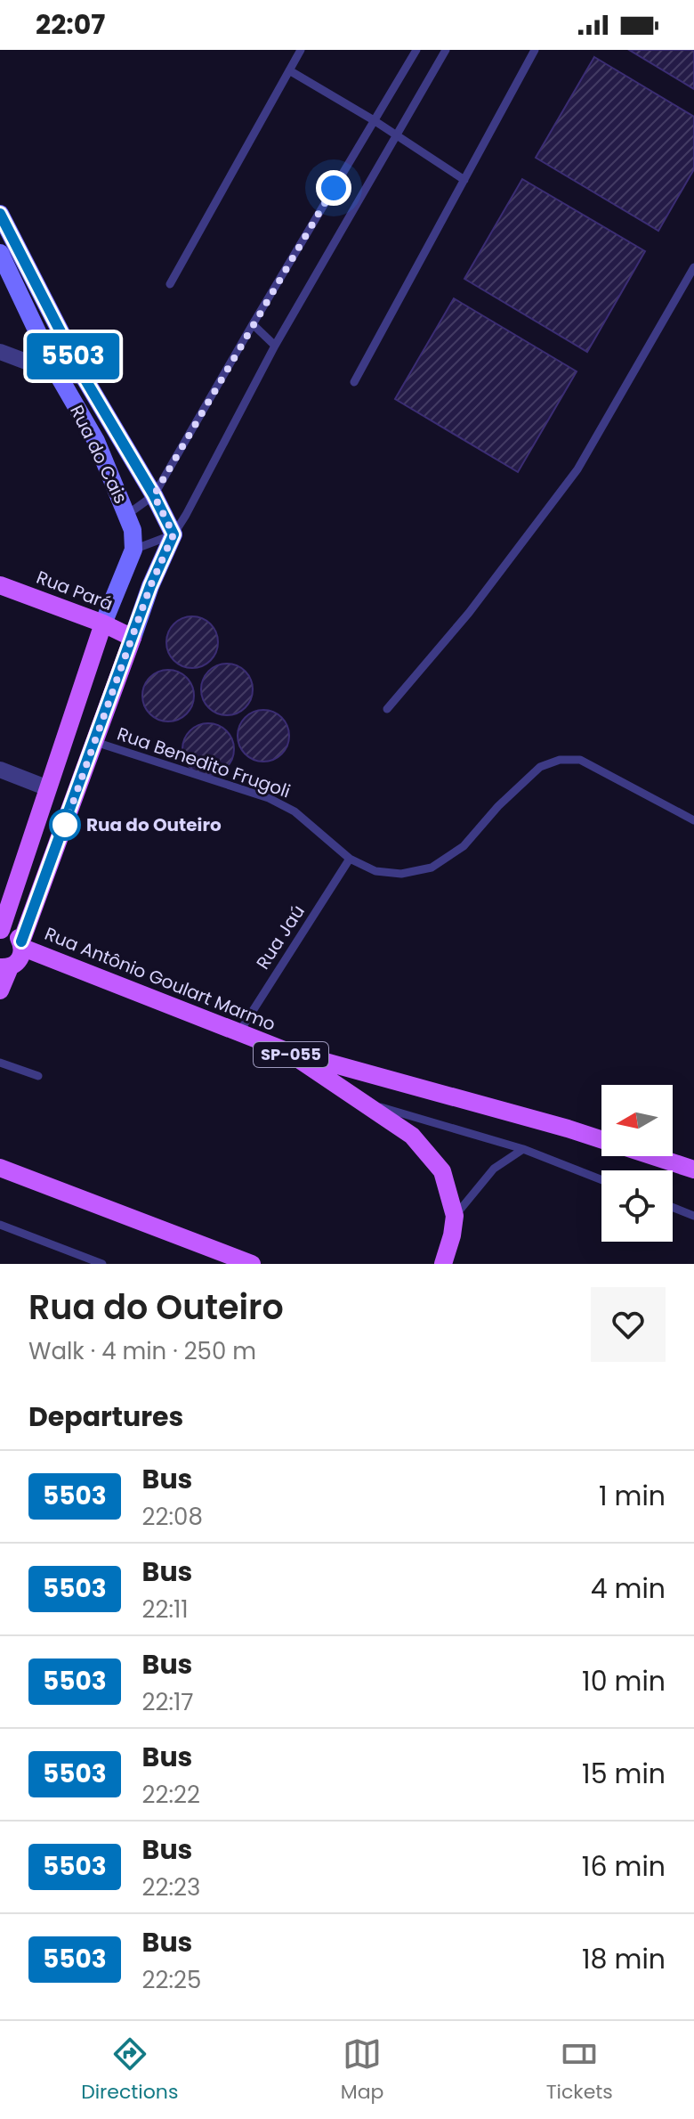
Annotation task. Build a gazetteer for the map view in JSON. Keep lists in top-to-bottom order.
{
  "streets": {
    "main road": [
      "Rua do Cais",
      "Rua Pará",
      "Rua Antônio Goulart Marmo",
      "SP-055"
    ],
    "lane": ["Rua Benedito Frugoli", "Rua Jaú"]
  },
  "crossings": [
    ["Rua Benedito Frugoli", "Rua Jaú"],
    ["Rua Jaú", "Rua Antônio Goulart Marmo"]
  ],
  "places": ["Rua do Outeiro"],
  "lines": ["bus line 5503"],
  "north": "left",
  "page": {
    "status": "22:07",
    "on_map": "5503",
    "heading": [
      ["Rua do Outeiro", "Walk · 4 min · 250 m"],
      "Departures"
    ],
    "list": [
      {
        "mark": "5503",
        "name": "Bus",
        "note": "22:08",
        "value": "1 min"
      },
      {
        "mark": "5503",
        "name": "Bus",
        "note": "22:11",
        "value": "4 min"
      },
      {
        "mark": "5503",
        "name": "Bus",
        "note": "22:17",
        "value": "10 min"
      },
      {
        "mark": "5503",
        "name": "Bus",
        "note": "22:22",
        "value": "15 min"
      },
      {
        "mark": "5503",
        "name": "Bus",
        "note": "22:23",
        "value": "16 min"
      },
      {
        "mark": "5503",
        "name": "Bus",
        "note": "22:25",
        "value": "18 min"
      }
    ],
    "tabs": ["Directions", "Map", "Tickets"]
  }
}
